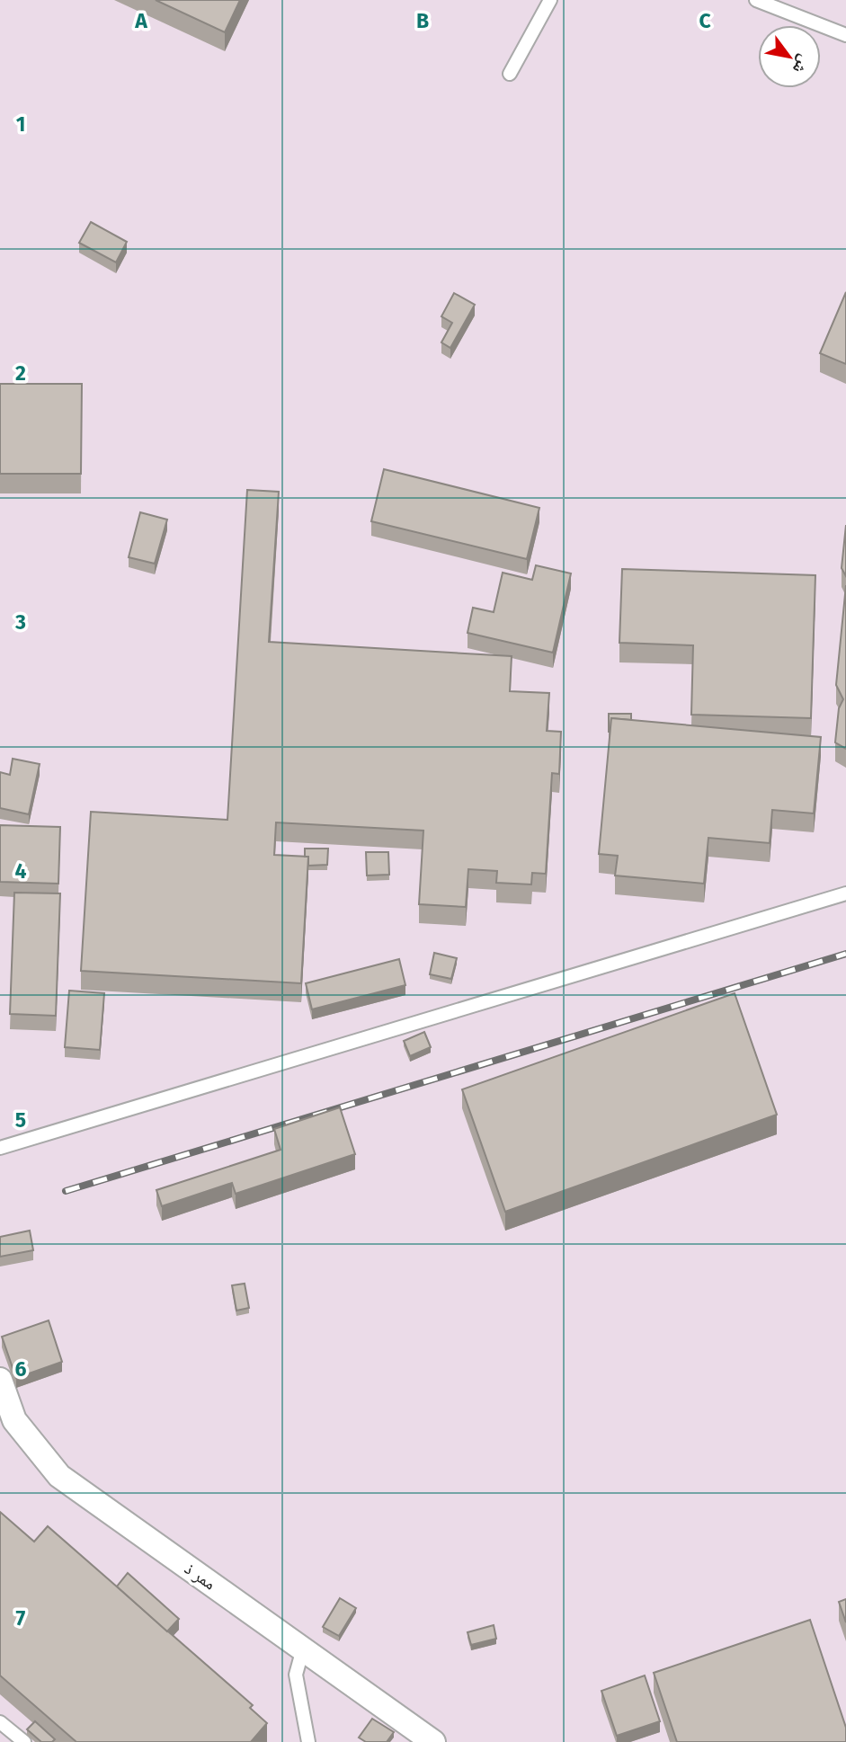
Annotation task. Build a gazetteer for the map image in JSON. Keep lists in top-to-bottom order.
{
  "streets": {
    "street": ["ممر ذ"]
  },
  "north": "bottom right",
  "grid": {
    "columns": ["A", "B", "C"],
    "rows": [
      "1",
      "2",
      "3",
      "4",
      "5",
      "6",
      "7"
    ]
  }
}
